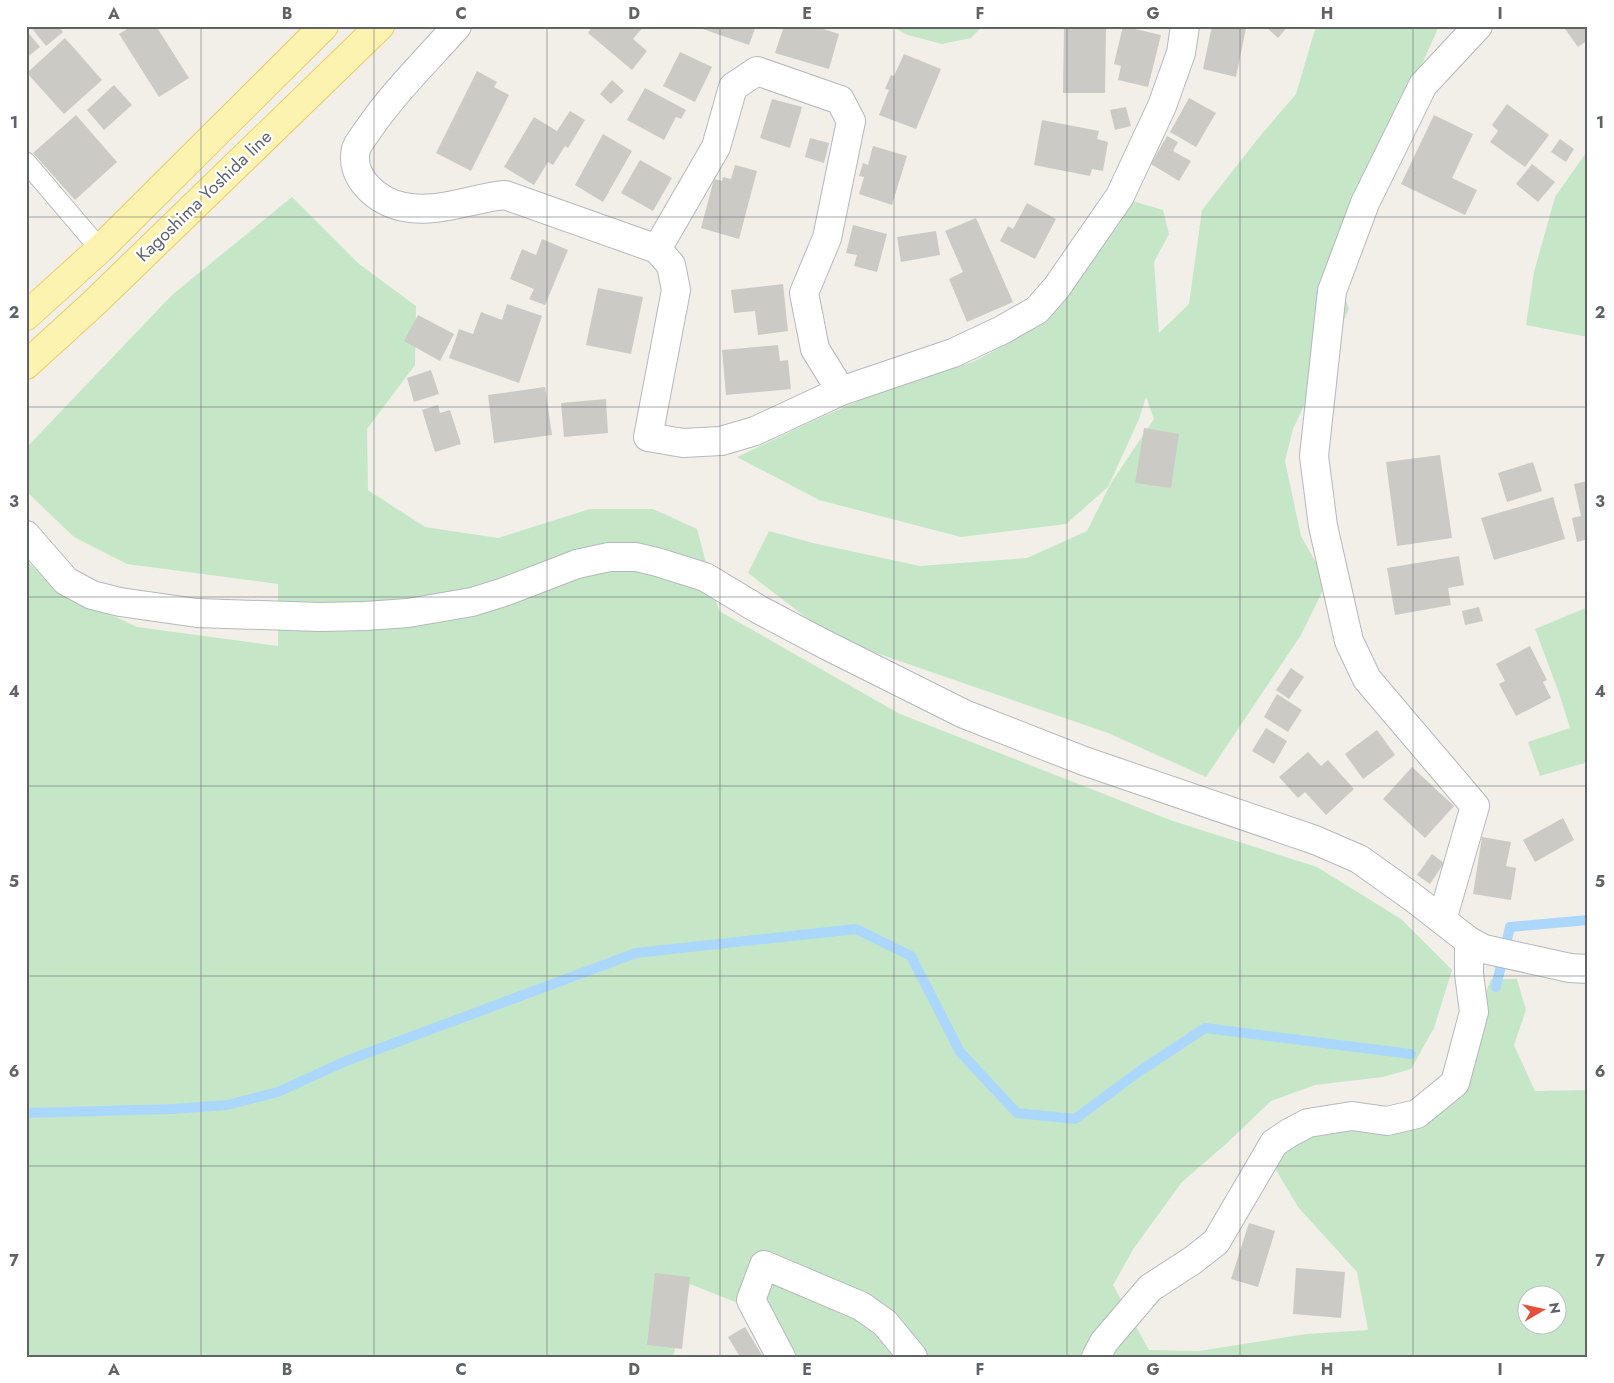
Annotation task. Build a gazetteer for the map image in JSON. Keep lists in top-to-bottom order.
{
  "streets": {
    "main road": ["Kagoshima Yoshida line"]
  },
  "north": "right",
  "grid": {
    "columns": [
      "A",
      "B",
      "C",
      "D",
      "E",
      "F",
      "G",
      "H",
      "I"
    ],
    "rows": [
      "1",
      "2",
      "3",
      "4",
      "5",
      "6",
      "7"
    ]
  }
}
